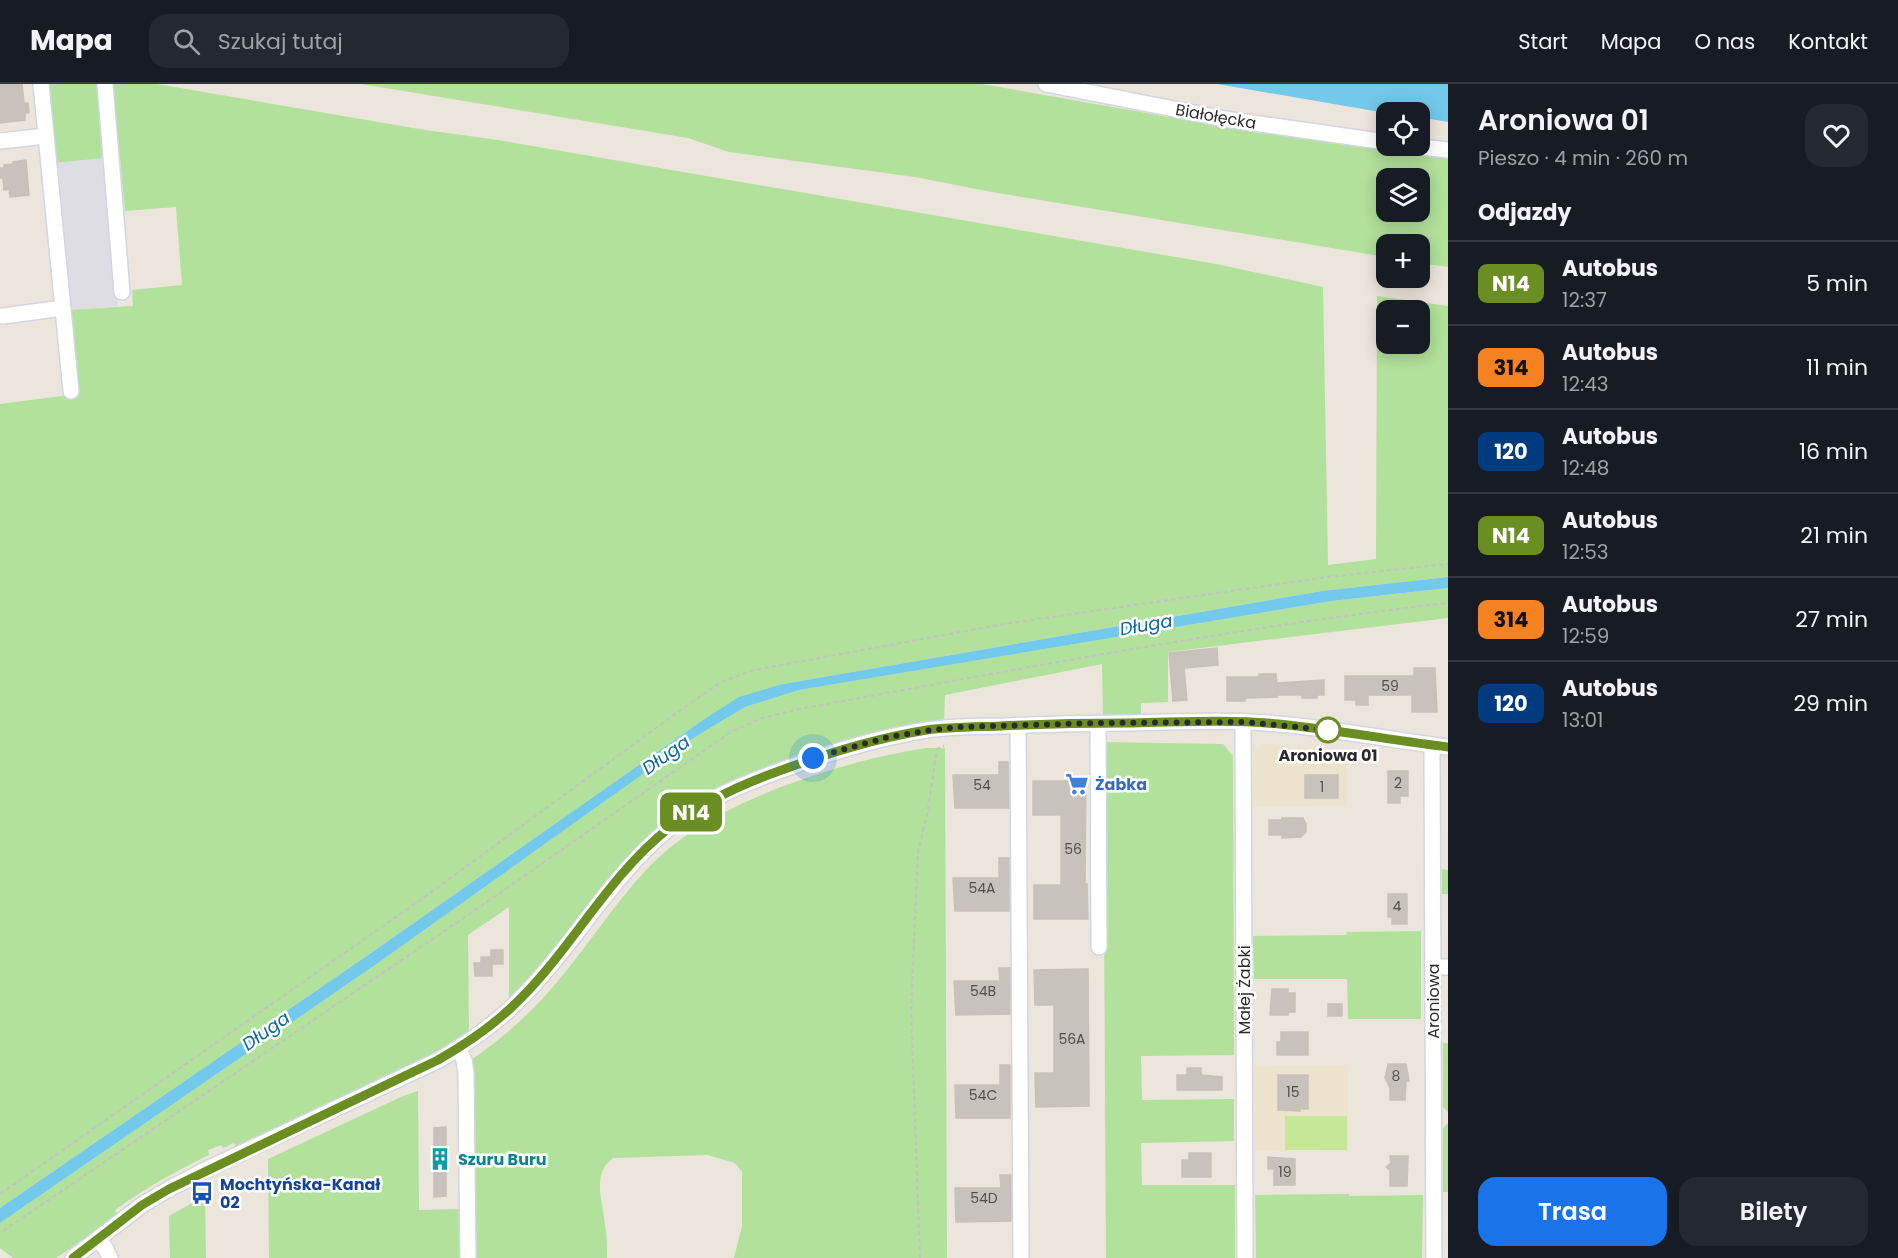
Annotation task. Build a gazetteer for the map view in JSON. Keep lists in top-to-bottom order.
{
  "streets": {
    "street": ["Białołęcka", "Małej Żabki", "Aroniowa"]
  },
  "water": ["Długa"],
  "places": {
    "other": ["Aroniowa 01"],
    "supermarket": ["Żabka"],
    "building": ["Szuru Buru"],
    "bus stop": ["Mochtyńska-Kanał 02"]
  },
  "lines": ["bus line N14"],
  "house_numbers": [
    "59",
    "2",
    "54",
    "1",
    "56",
    "54A",
    "4",
    "54B",
    "56A",
    "8",
    "15",
    "54C",
    "19",
    "54D"
  ],
  "page": {
    "header": "Mapa",
    "search": "Szukaj tutaj",
    "nav": [
      "Start",
      "Mapa",
      "O nas",
      "Kontakt"
    ],
    "on_map": "N14",
    "heading": [
      ["Aroniowa 01", "Pieszo · 4 min · 260 m"],
      "Odjazdy"
    ],
    "map_buttons": ["+", "−"],
    "list": [
      {
        "mark": "N14",
        "name": "Autobus",
        "note": "12:37",
        "value": "5 min"
      },
      {
        "mark": "314",
        "name": "Autobus",
        "note": "12:43",
        "value": "11 min"
      },
      {
        "mark": "120",
        "name": "Autobus",
        "note": "12:48",
        "value": "16 min"
      },
      {
        "mark": "N14",
        "name": "Autobus",
        "note": "12:53",
        "value": "21 min"
      },
      {
        "mark": "314",
        "name": "Autobus",
        "note": "12:59",
        "value": "27 min"
      },
      {
        "mark": "120",
        "name": "Autobus",
        "note": "13:01",
        "value": "29 min"
      }
    ],
    "buttons": ["Trasa", "Bilety"]
  }
}
